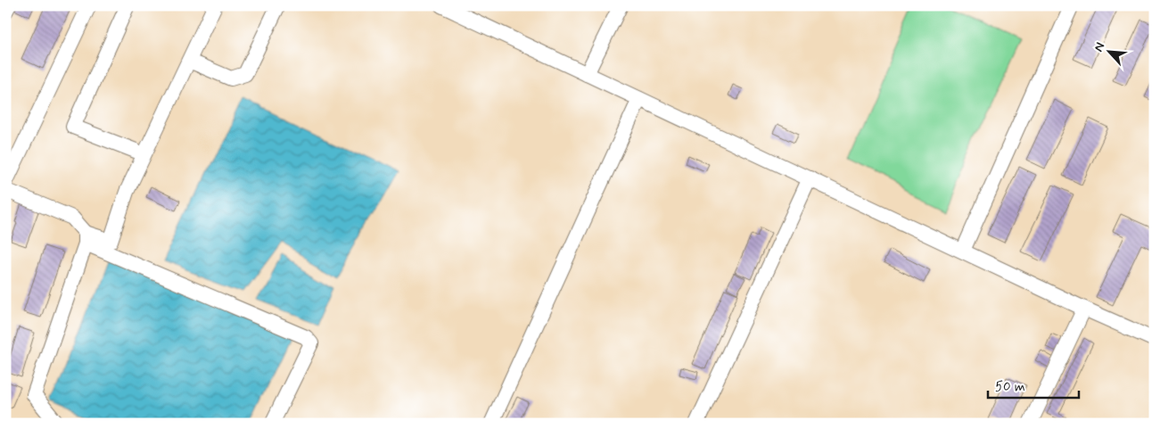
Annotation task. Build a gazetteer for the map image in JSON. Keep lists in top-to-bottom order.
{
  "scale_bar": "50 m",
  "north": "top left"
}
